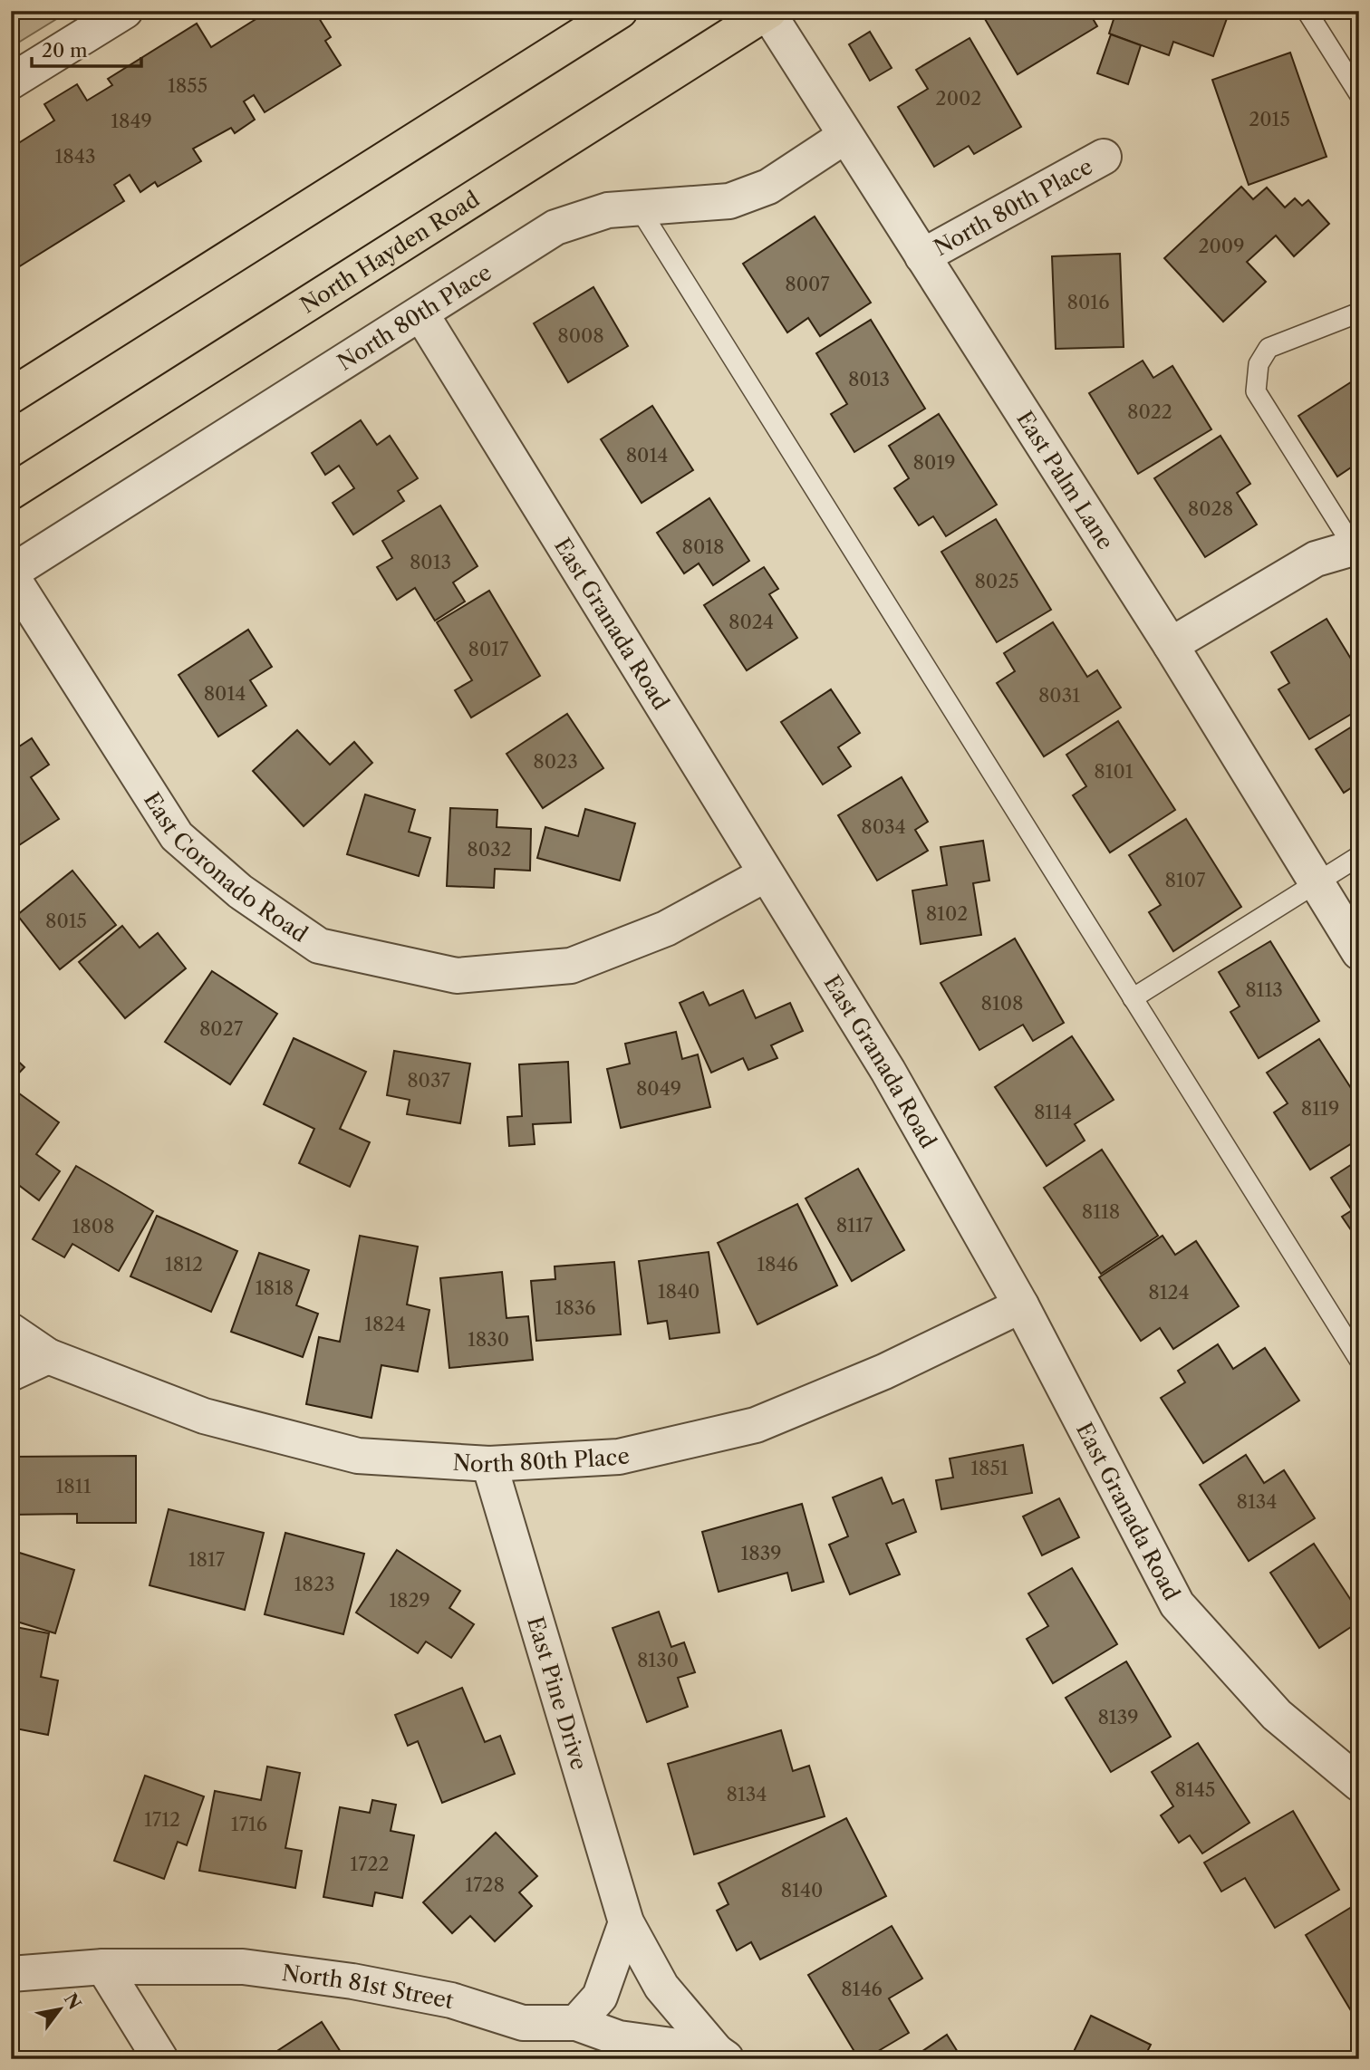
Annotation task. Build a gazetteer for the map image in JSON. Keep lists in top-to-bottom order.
{
  "streets": {
    "main road": ["North Hayden Road"],
    "street": [
      "North 80th Place",
      "East Palm Lane",
      "East Granada Road",
      "East Coronado Road",
      "East Pine Drive",
      "North 81st Street"
    ]
  },
  "crossings": [
    ["North 80th Place", "East Palm Lane"],
    ["North 80th Place", "East Granada Road"],
    ["North 80th Place", "East Coronado Road"],
    ["North 80th Place", "East Pine Drive"],
    ["North Hayden Road", "East Palm Lane"],
    ["East Granada Road", "East Coronado Road"],
    ["East Pine Drive", "North 81st Street"]
  ],
  "house_numbers": [
    "1855",
    "2002",
    "2015",
    "1849",
    "1843",
    "2009",
    "8007",
    "8016",
    "8008",
    "8013",
    "8022",
    "8014",
    "8019",
    "8028",
    "8018",
    "8013",
    "8025",
    "8024",
    "8017",
    "8014",
    "8031",
    "8023",
    "8101",
    "8034",
    "8032",
    "8107",
    "8102",
    "8015",
    "8113",
    "8108",
    "8027",
    "8037",
    "8049",
    "8119",
    "8114",
    "8118",
    "8117",
    "1808",
    "1812",
    "1846",
    "1818",
    "1840",
    "8124",
    "1836",
    "1824",
    "1830",
    "1851",
    "1811",
    "8134",
    "1839",
    "1817",
    "1823",
    "1829",
    "8130",
    "8139",
    "8145",
    "8134",
    "1712",
    "1716",
    "1722",
    "1728",
    "8140",
    "8146"
  ],
  "scale_bar": "20 m",
  "north": "top right"
}
